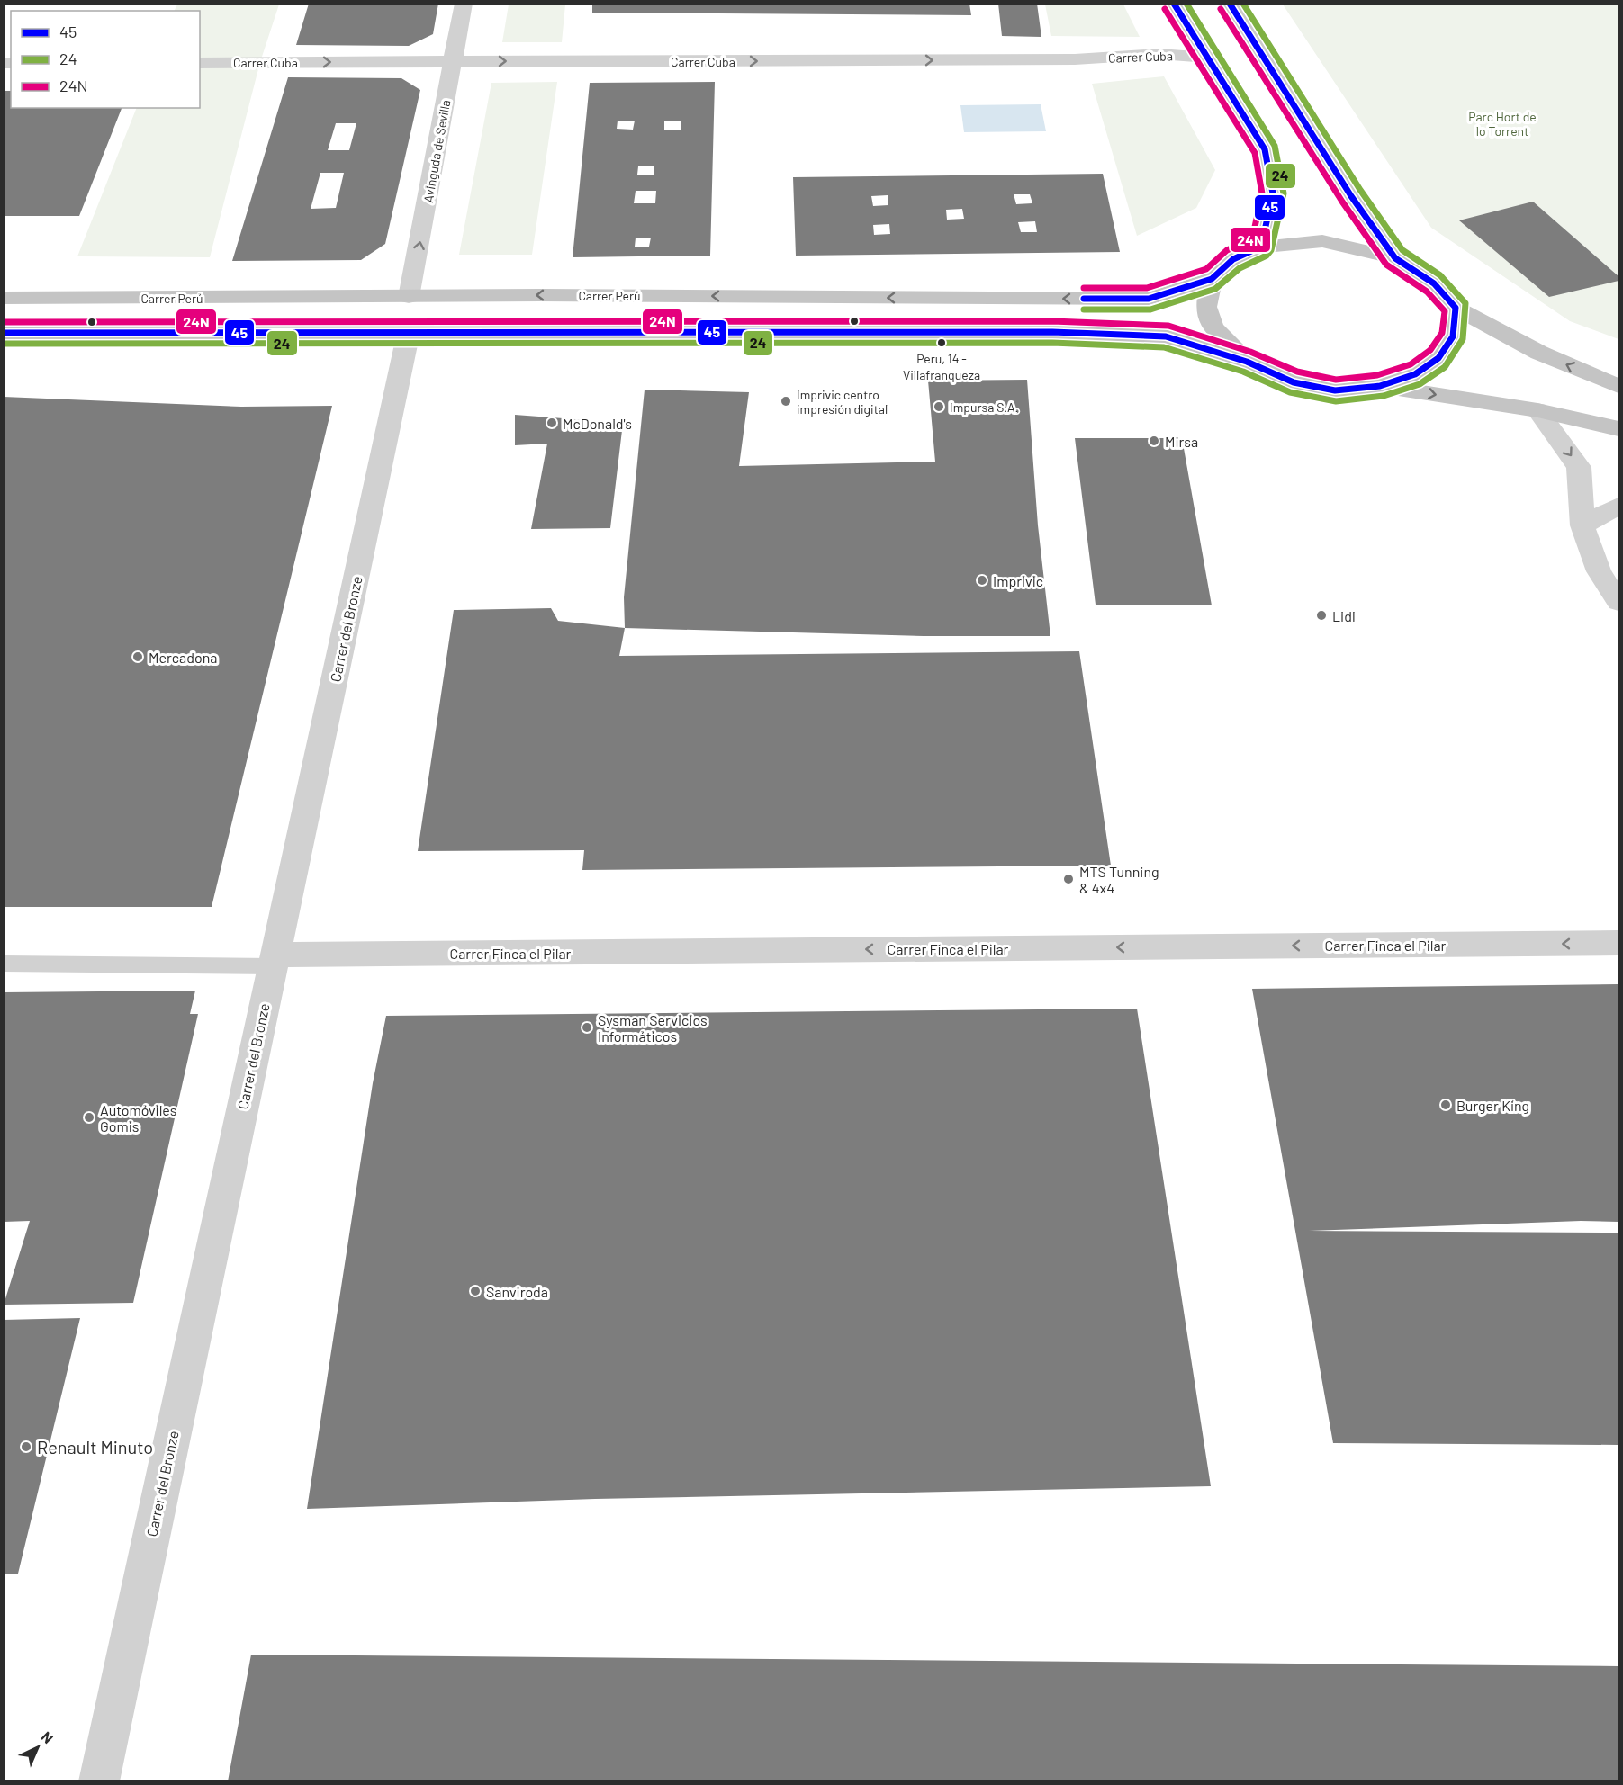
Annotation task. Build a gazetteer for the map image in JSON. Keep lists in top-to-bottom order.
{
  "streets": {
    "main road": ["Carrer Perú"],
    "street": [
      "Carrer Cuba",
      "Avinguda de Sevilla",
      "Carrer del Bronze",
      "Carrer Finca el Pilar"
    ]
  },
  "crossings": [
    ["Carrer Cuba", "Avinguda de Sevilla"],
    ["Avinguda de Sevilla", "Carrer Perú"],
    ["Carrer del Bronze", "Carrer Finca el Pilar"]
  ],
  "one_way": ["Carrer Cuba", "Avinguda de Sevilla", "Carrer Finca el Pilar"],
  "parks": ["Parc Hort de lo Torrent"],
  "places": [
    "Peru, 14 - Villafranqueza",
    "Imprivic centro impresión digital",
    "Impursa S.A.",
    "McDonald's",
    "Mirsa",
    "Imprivic",
    "Lidl",
    "Mercadona",
    "MTS Tunning & 4x4",
    "Sysman Servicios Informáticos",
    "Burger King",
    "Automóviles Gomis",
    "Sanviroda",
    "Renault Minuto"
  ],
  "lines": ["transit line 45", "transit line 24", "transit line 24N"],
  "legend": ["45", "24", "24N"],
  "north": "top right"
}
